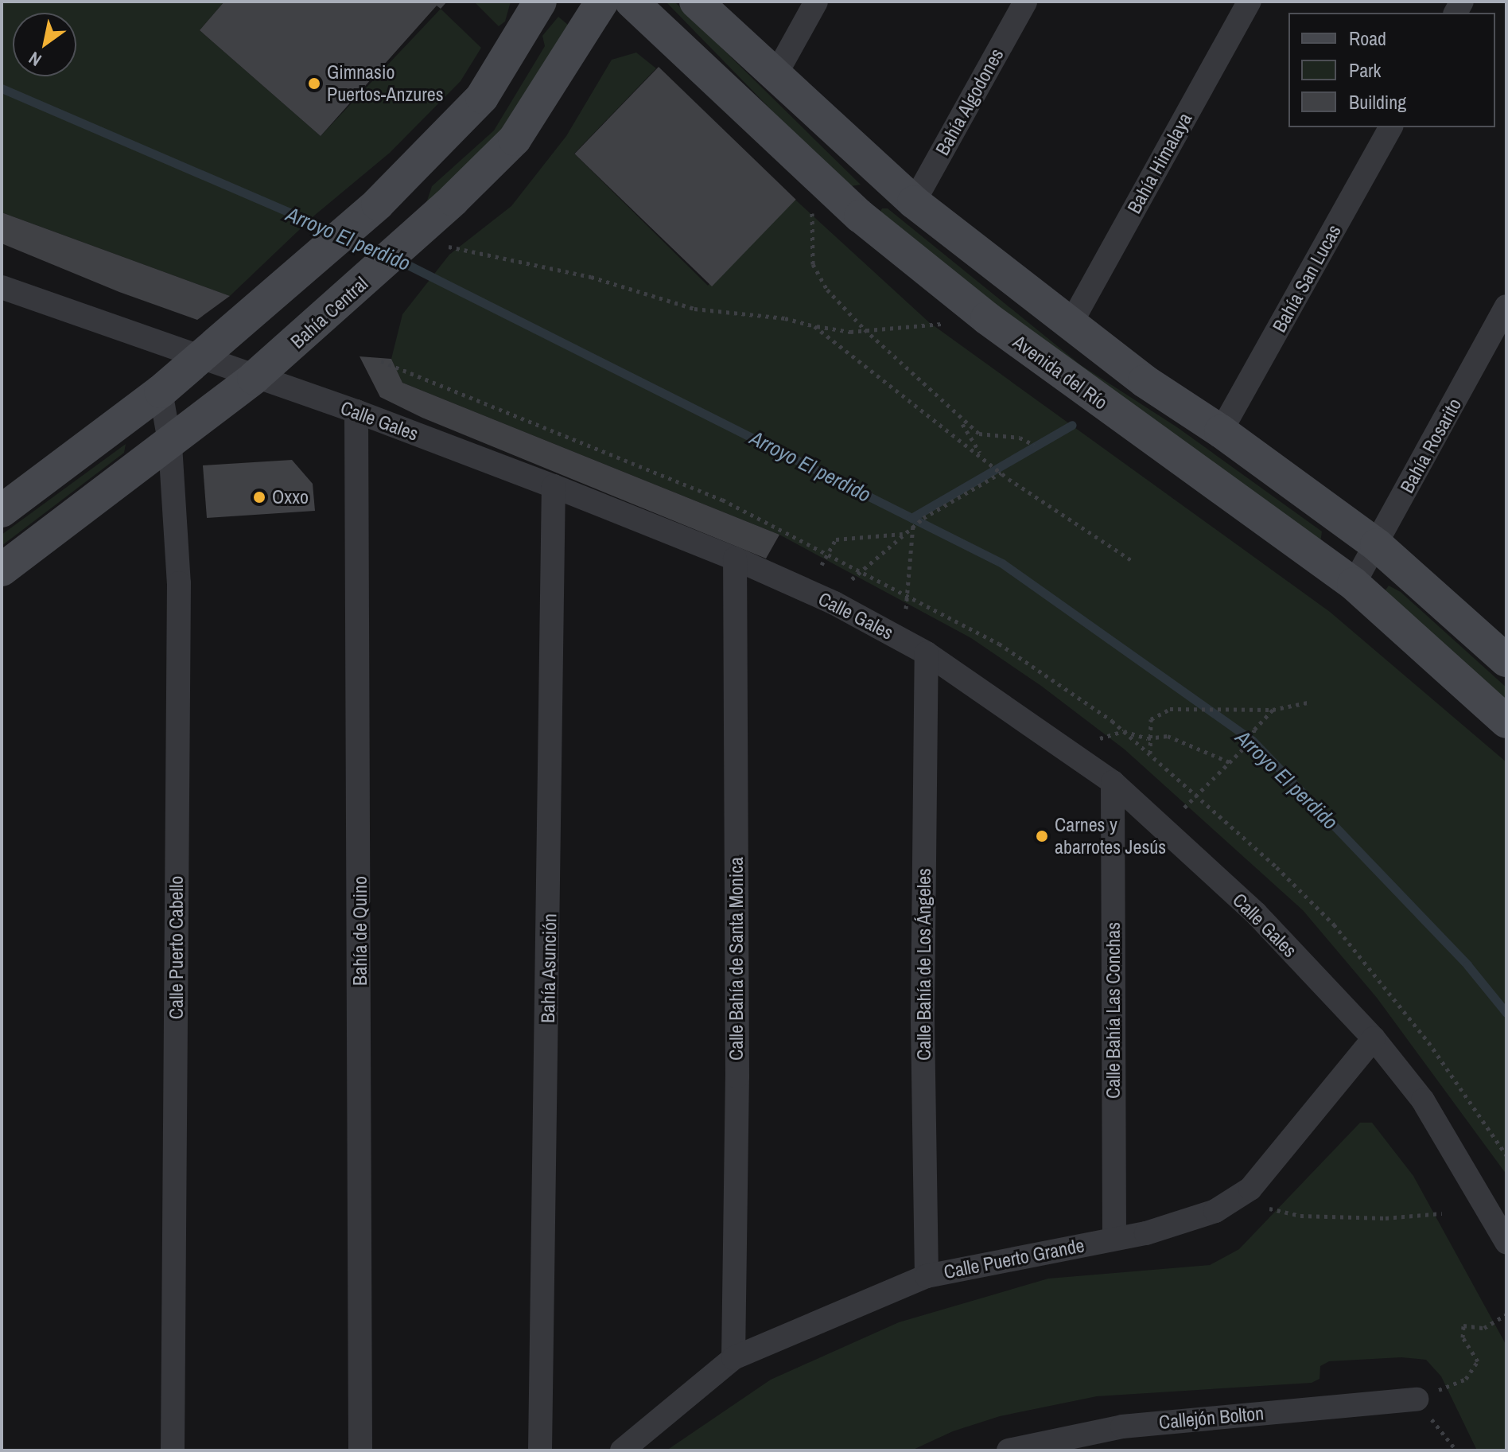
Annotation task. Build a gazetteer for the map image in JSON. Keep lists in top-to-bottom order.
{
  "streets": {
    "street": [
      "Bahía Algodones",
      "Bahía Himalaya",
      "Bahía San Lucas",
      "Bahía Central",
      "Avenida del Río",
      "Calle Gales",
      "Bahía Rosarito",
      "Bahía de Quino",
      "Calle Puerto Cabello",
      "Calle Bahía de Santa Monica",
      "Calle Bahía de Los Ángeles",
      "Bahía Asunción",
      "Calle Bahía Las Conchas",
      "Calle Puerto Grande",
      "Callejón Bolton"
    ]
  },
  "crossings": [
    ["Bahía Central", "Calle Gales"],
    ["Bahía Central", "Calle Puerto Cabello"],
    ["Avenida del Río", "Bahía Rosarito"],
    ["Calle Gales", "Bahía de Quino"],
    ["Calle Gales", "Calle Bahía de Santa Monica"],
    ["Calle Gales", "Calle Bahía de Los Ángeles"],
    ["Calle Gales", "Bahía Asunción"],
    ["Calle Gales", "Calle Bahía Las Conchas"],
    ["Calle Gales", "Calle Puerto Grande"],
    ["Calle Bahía de Santa Monica", "Calle Puerto Grande"],
    ["Calle Bahía de Los Ángeles", "Calle Puerto Grande"],
    ["Calle Bahía Las Conchas", "Calle Puerto Grande"]
  ],
  "water": ["Arroyo El perdido"],
  "places": ["Gimnasio Puertos-Anzures", "Oxxo", "Carnes y abarrotes Jesús"],
  "legend": ["Road", "Park", "Building"],
  "north": "bottom left"
}
